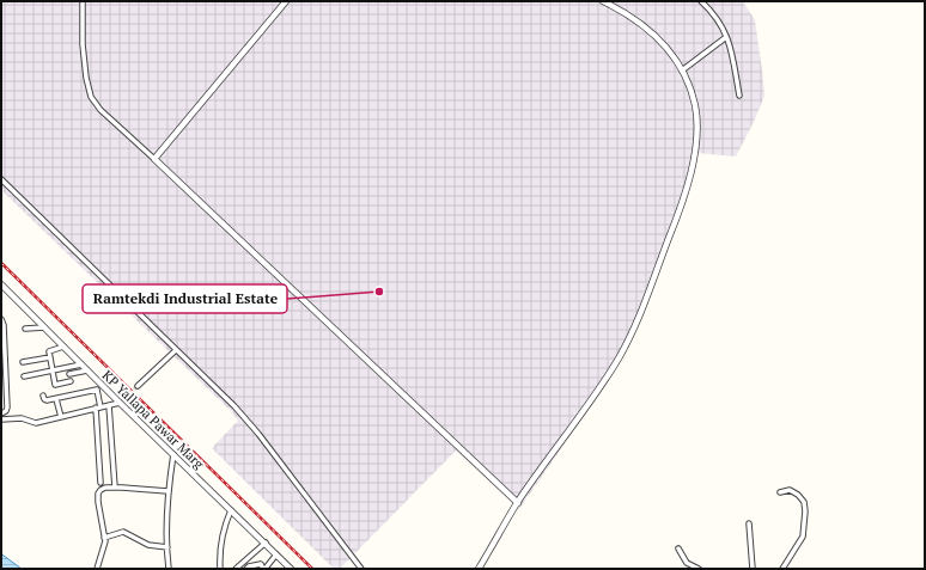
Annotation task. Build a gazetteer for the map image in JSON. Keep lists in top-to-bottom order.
{
  "streets": {
    "street": ["KP Yallapa Pawar Marg"]
  },
  "places": ["Ramtekdi Industrial Estate"]
}
